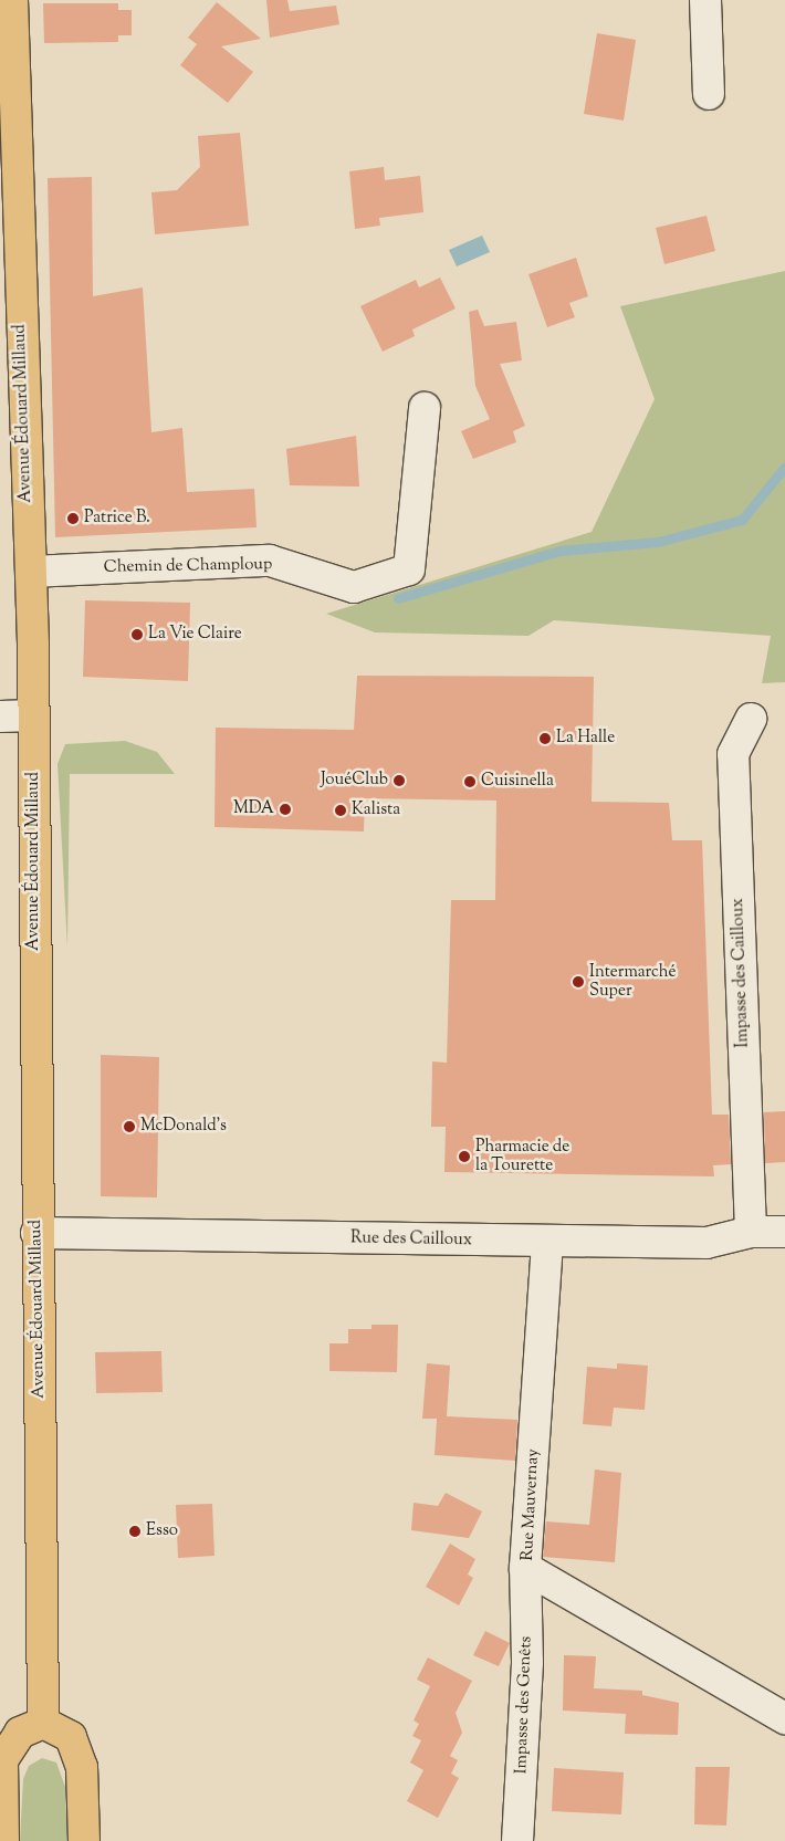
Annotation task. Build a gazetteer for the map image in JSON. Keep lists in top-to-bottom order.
{
  "streets": {
    "main road": ["Avenue Édouard Millaud"],
    "street": [
      "Chemin de Champloup",
      "Impasse des Cailloux",
      "Rue des Cailloux",
      "Rue Mauvernay",
      "Impasse des Genêts"
    ]
  },
  "crossings": [
    ["Avenue Édouard Millaud", "Chemin de Champloup"],
    ["Avenue Édouard Millaud", "Rue des Cailloux"],
    ["Impasse des Cailloux", "Rue des Cailloux"],
    ["Rue des Cailloux", "Rue Mauvernay"],
    ["Rue Mauvernay", "Impasse des Genêts"]
  ],
  "places": [
    "Patrice B.",
    "La Vie Claire",
    "La Halle",
    "JouéClub",
    "Cuisinella",
    "MDA",
    "Kalista",
    "Intermarché Super",
    "McDonald's",
    "Pharmacie de la Tourette",
    "Esso"
  ]
}
